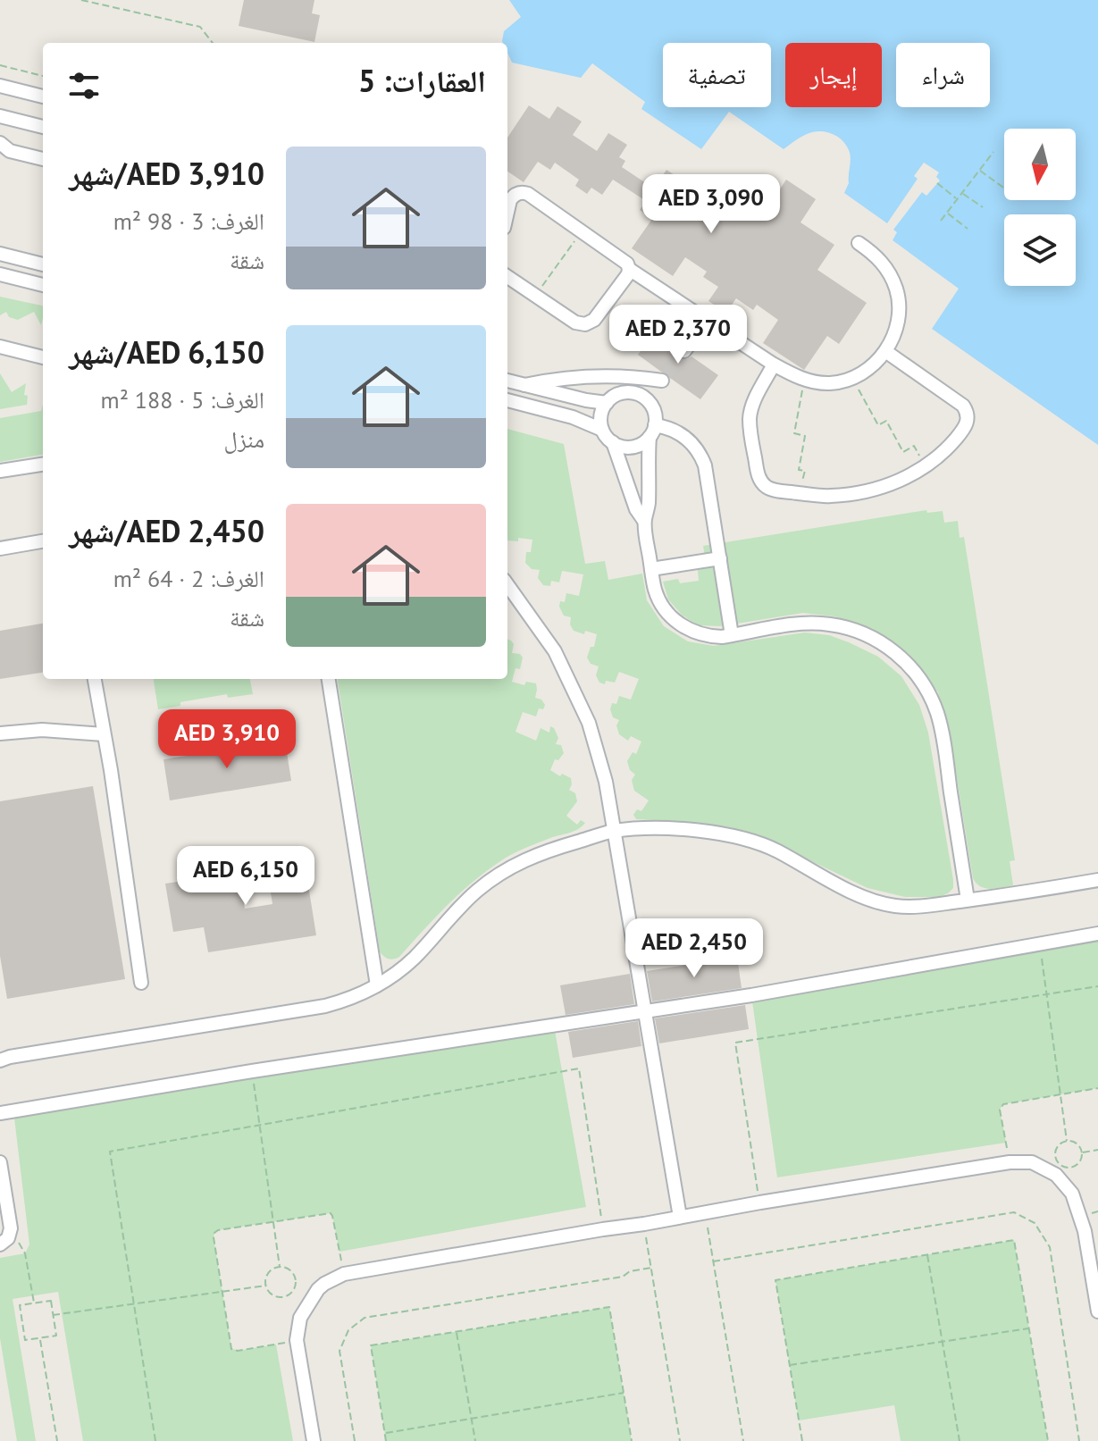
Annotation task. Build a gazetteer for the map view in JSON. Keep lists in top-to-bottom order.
{
  "north": "bottom",
  "page": {
    "chip": ["شراء", "إيجار", "تصفية"],
    "heading": "العقارات: 5",
    "list": [
      {
        "name": "AED 3,910/شهر",
        "note": "الغرف: 3 · 98 m² · شقة"
      },
      {
        "name": "AED 6,150/شهر",
        "note": "الغرف: 5 · 188 m² · منزل"
      },
      {
        "name": "AED 2,450/شهر",
        "note": "الغرف: 2 · 64 m² · شقة"
      }
    ],
    "price": [
      "AED 3,090",
      "AED 2,370",
      "AED 3,910",
      "AED 6,150",
      "AED 2,450"
    ]
  }
}
